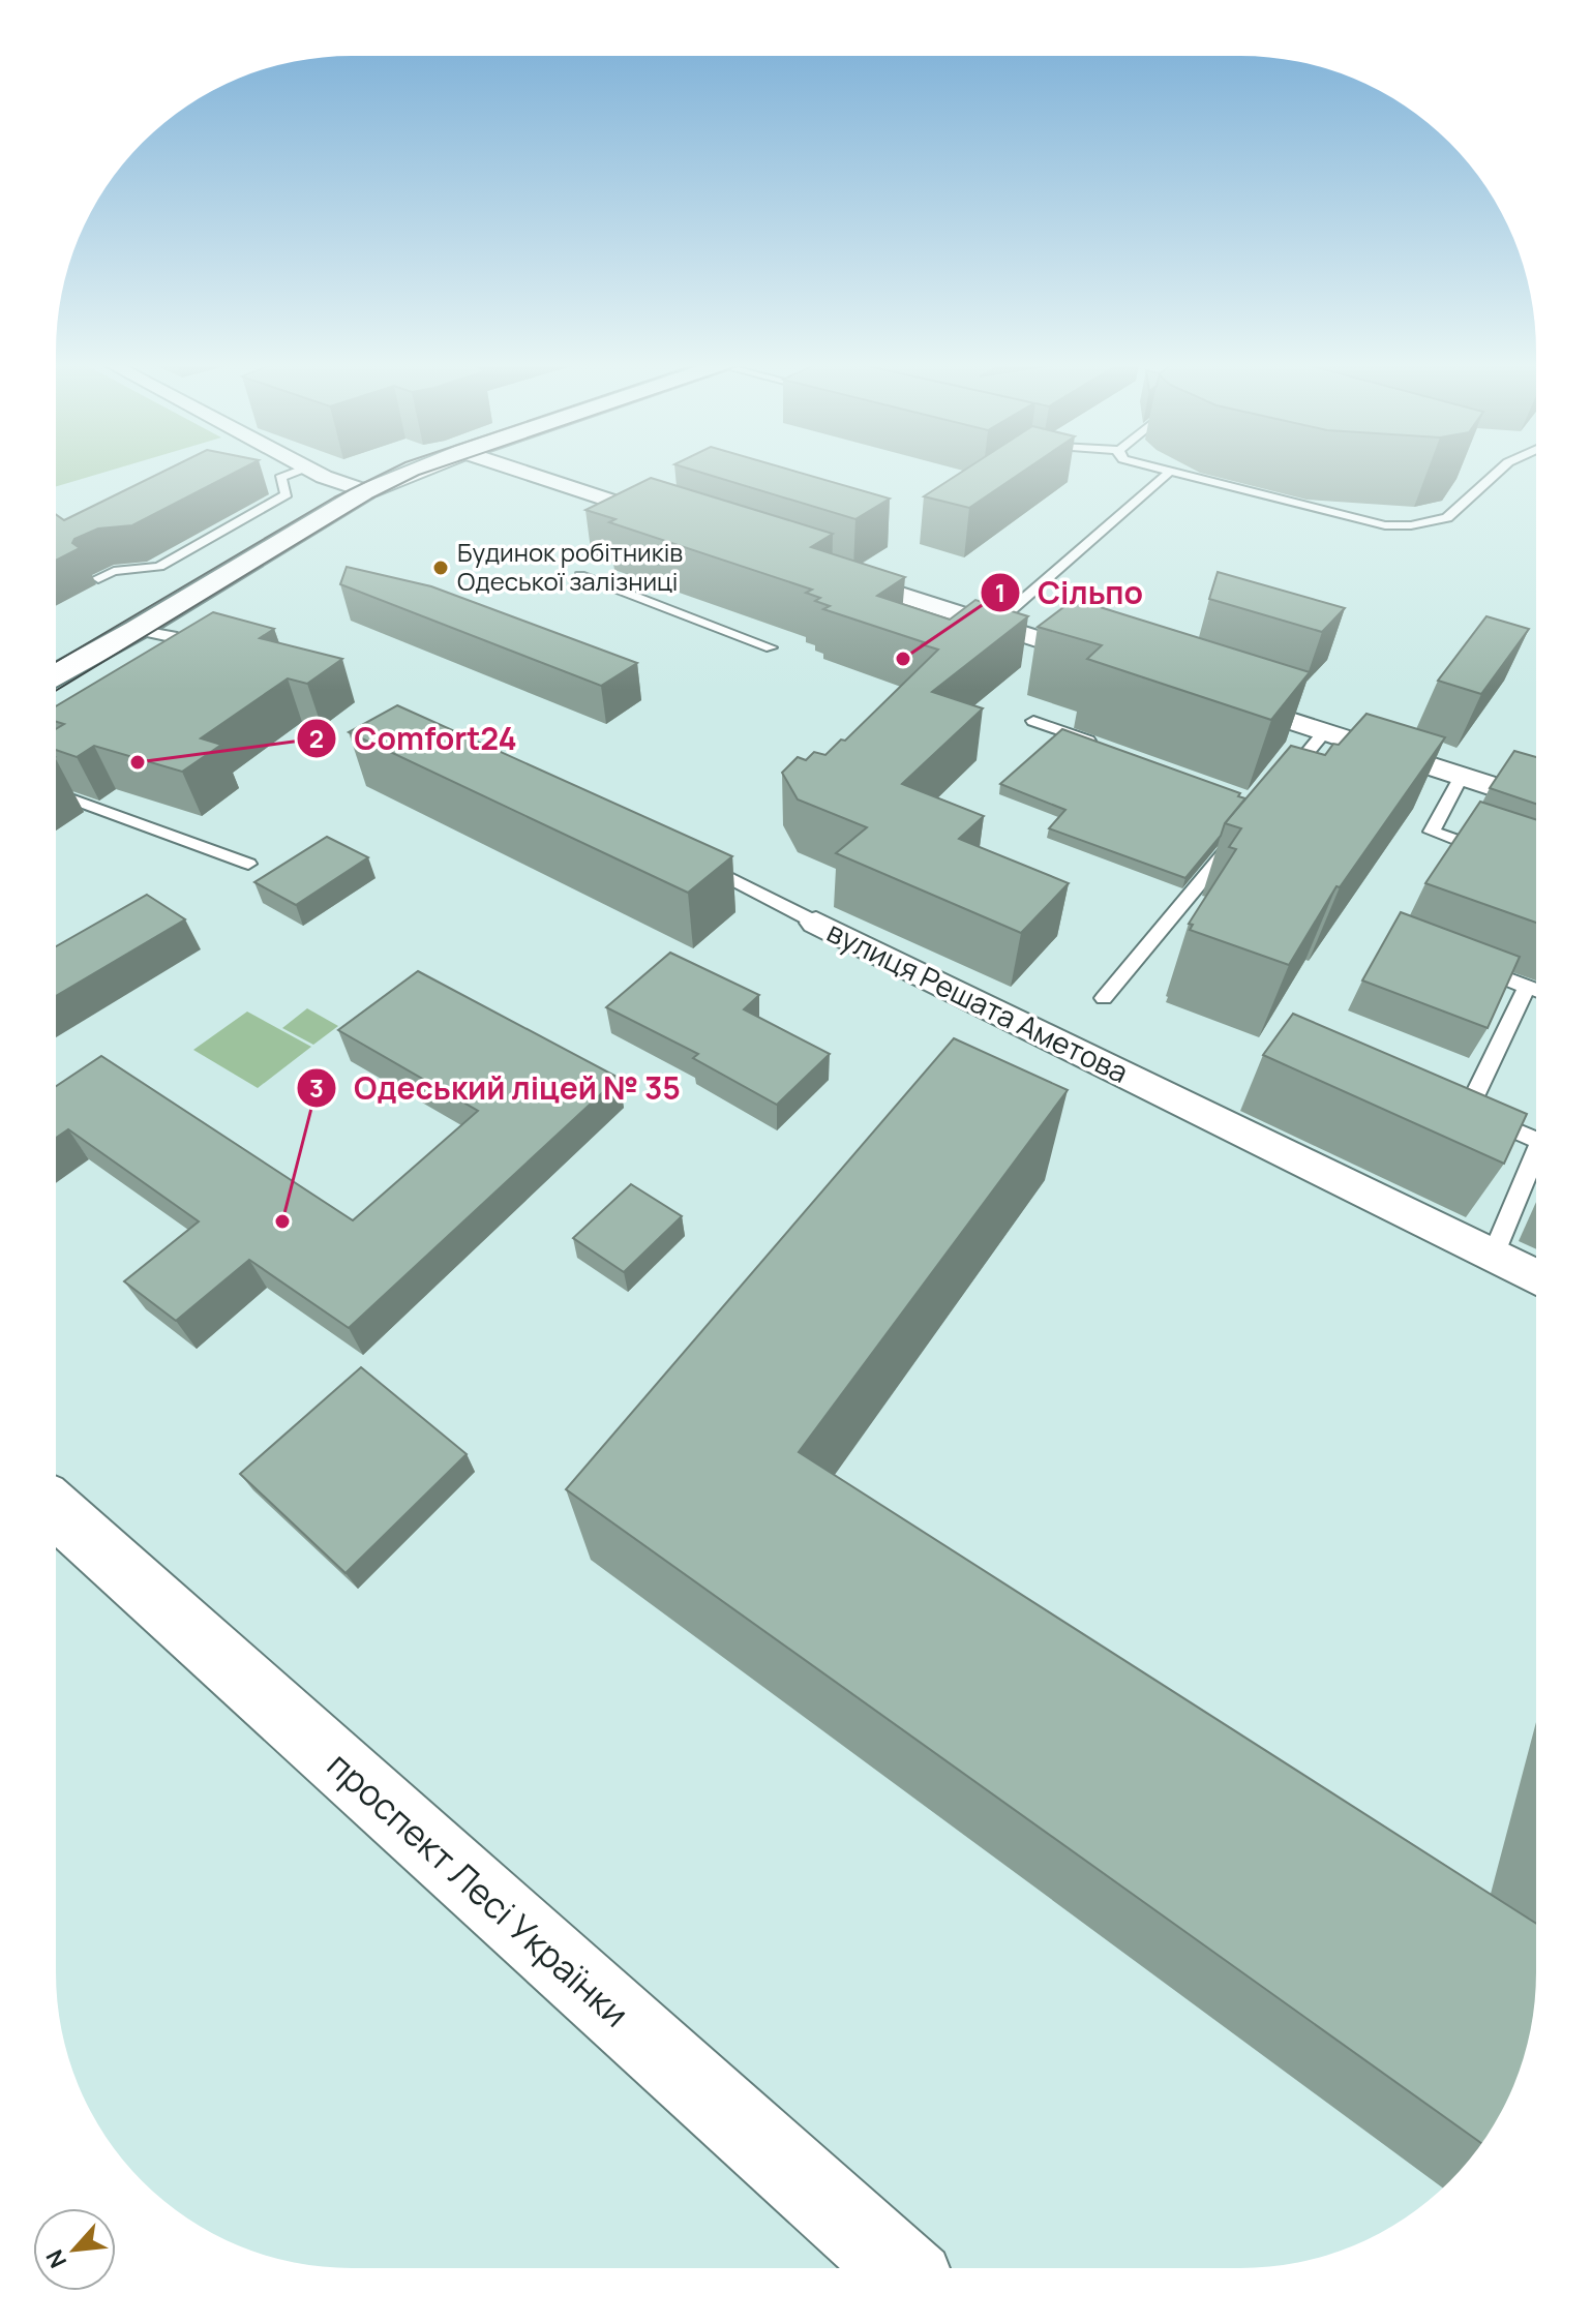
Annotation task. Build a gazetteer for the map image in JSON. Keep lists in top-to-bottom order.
{
  "streets": {
    "street": ["вулиця Решата Аметова", "проспект Лесі Українки"]
  },
  "places": [
    "Будинок робітників Одеської залізниці",
    "Сільпо",
    "Comfort24",
    "Одеський ліцей № 35"
  ],
  "north": "bottom left"
}
